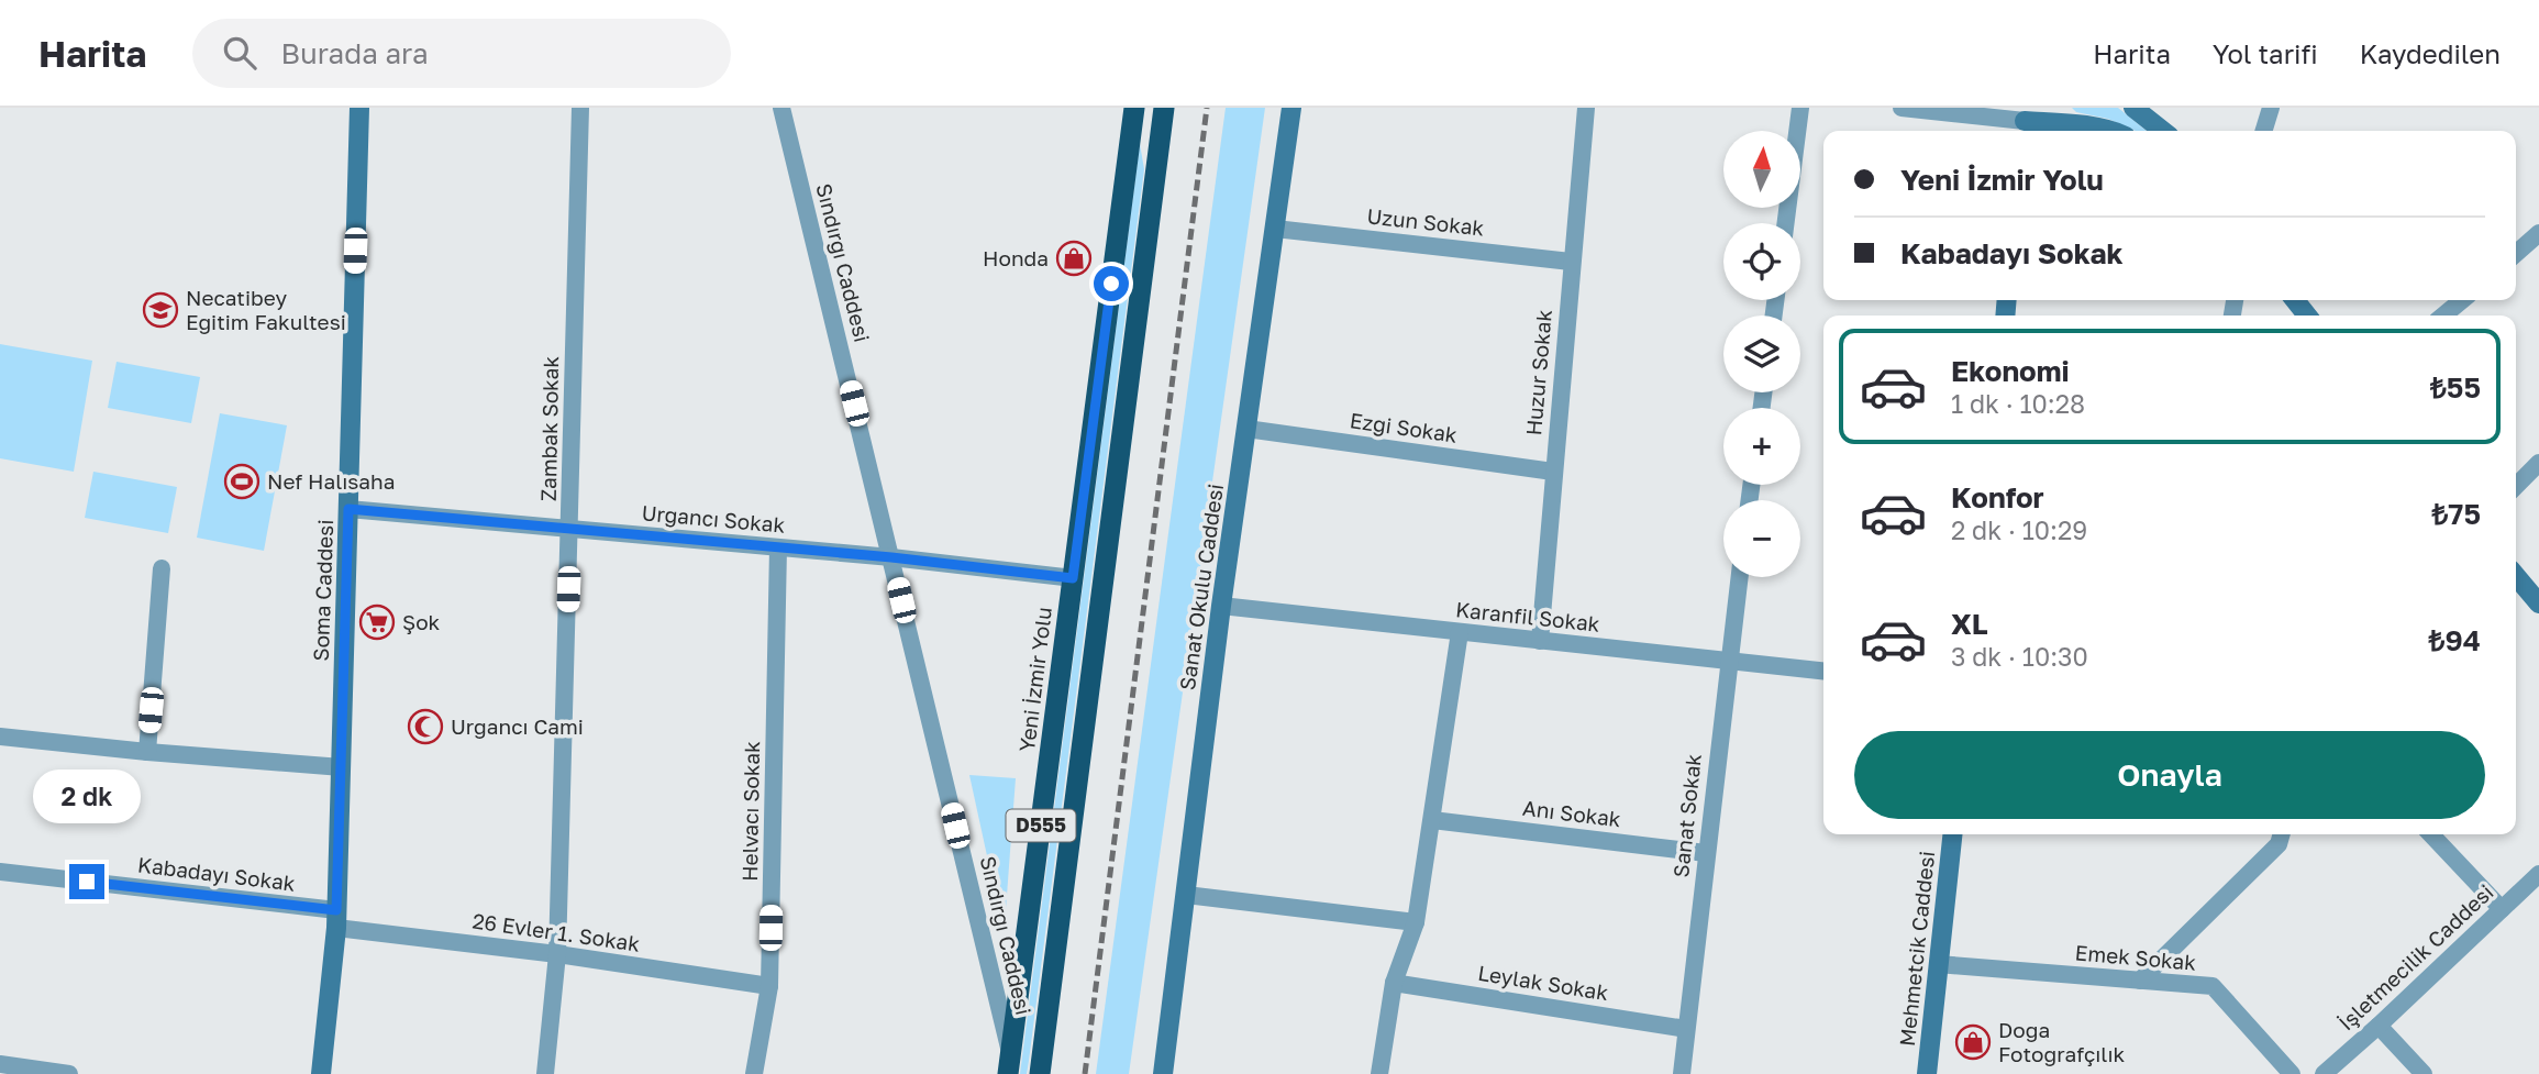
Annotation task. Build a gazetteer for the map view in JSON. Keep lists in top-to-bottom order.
{
  "streets": {
    "highway": ["Yeni İzmir Yolu", "D555"],
    "main road": ["Sanat Okulu Caddesi", "Soma Caddesi", "Mehmetcik Caddesi"],
    "street": [
      "Uzun Sokak",
      "Sındırgı Caddesi",
      "Huzur Sokak",
      "Ezgi Sokak",
      "Zambak Sokak",
      "Urgancı Sokak",
      "Karanfil Sokak",
      "Helvacı Sokak",
      "Anı Sokak",
      "Sanat Sokak",
      "Kabadayı Sokak",
      "26 Evler 1. Sokak",
      "Emek Sokak",
      "İşletmecilik Caddesi",
      "Leylak Sokak"
    ]
  },
  "crossings": [
    ["Uzun Sokak", "Huzur Sokak"],
    ["Uzun Sokak", "Sanat Okulu Caddesi"],
    ["Sındırgı Caddesi", "Urgancı Sokak"],
    ["Sındırgı Caddesi", "Yeni İzmir Yolu"],
    ["Huzur Sokak", "Ezgi Sokak"],
    ["Huzur Sokak", "Karanfil Sokak"],
    ["Ezgi Sokak", "Sanat Okulu Caddesi"],
    ["Zambak Sokak", "Urgancı Sokak"],
    ["Zambak Sokak", "26 Evler 1. Sokak"],
    ["Urgancı Sokak", "Soma Caddesi"],
    ["Urgancı Sokak", "Yeni İzmir Yolu"],
    ["Urgancı Sokak", "Helvacı Sokak"],
    ["Sanat Okulu Caddesi", "Karanfil Sokak"],
    ["Soma Caddesi", "Kabadayı Sokak"],
    ["Soma Caddesi", "26 Evler 1. Sokak"],
    ["Karanfil Sokak", "Sanat Sokak"],
    ["Helvacı Sokak", "26 Evler 1. Sokak"],
    ["Anı Sokak", "Sanat Sokak"],
    ["Sanat Sokak", "Leylak Sokak"],
    ["Kabadayı Sokak", "26 Evler 1. Sokak"],
    ["Mehmetcik Caddesi", "Emek Sokak"]
  ],
  "places": {
    "shop": ["Honda", "Doğa Fotoğrafçılık"],
    "school or university": ["Necatibey Eğitim Fakultesi"],
    "sports": ["Nef Halısaha"],
    "supermarket": ["Şok"],
    "mosque": ["Urgancı Cami"]
  },
  "north": "top",
  "page": {
    "header": "Harita",
    "search": "Burada ara",
    "nav": ["Harita", "Yol tarifi", "Kaydedilen"],
    "map_buttons": ["+", "−"],
    "banner": ["Yeni İzmir Yolu", "Kabadayı Sokak"],
    "list": [
      {
        "name": "Ekonomi",
        "note": "1 dk · 10:28",
        "value": "₺55"
      },
      {
        "name": "Konfor",
        "note": "2 dk · 10:29",
        "value": "₺75"
      },
      {
        "name": "XL",
        "note": "3 dk · 10:30",
        "value": "₺94"
      }
    ],
    "buttons": "Onayla",
    "bubble": "2 dk"
  }
}
